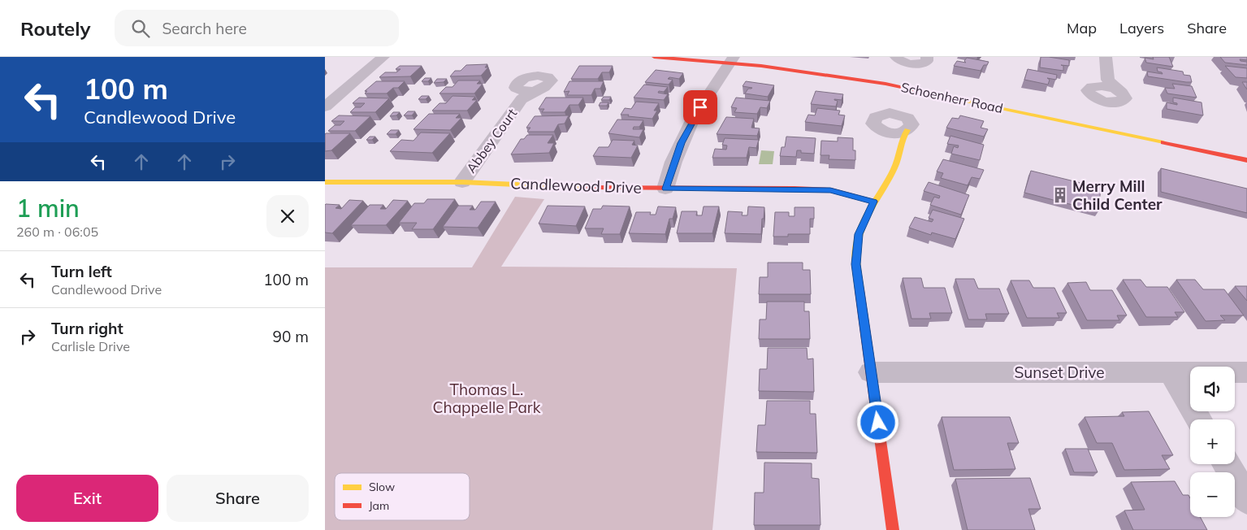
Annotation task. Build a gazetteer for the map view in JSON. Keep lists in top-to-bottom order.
{
  "streets": {
    "street": [
      "Schoenherr Road",
      "Abbey Court",
      "Candlewood Drive",
      "Sunset Drive"
    ]
  },
  "crossings": [
    ["Abbey Court", "Candlewood Drive"]
  ],
  "parks": ["Thomas L. Chappelle Park"],
  "places": {
    "building": ["Merry Mill Child Center"]
  },
  "legend": ["Slow", "Jam"],
  "page": {
    "header": "Routely",
    "search": "Search here",
    "nav": ["Map", "Layers", "Share"],
    "turn": ["100 m", "Candlewood Drive"],
    "heading": ["1 min", "260 m · 06:05"],
    "list": [
      {
        "name": "Turn left",
        "note": "Candlewood Drive",
        "value": "100 m"
      },
      {
        "name": "Turn right",
        "note": "Carlisle Drive",
        "value": "90 m"
      }
    ],
    "map_buttons": ["+", "−"],
    "buttons": ["Exit", "Share"]
  }
}
